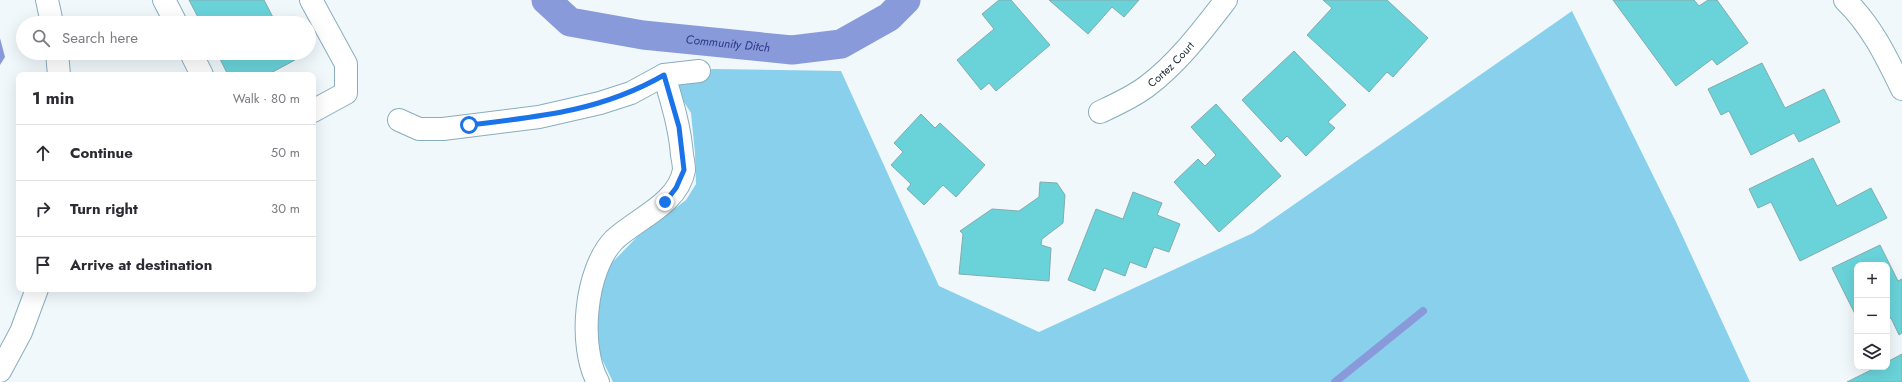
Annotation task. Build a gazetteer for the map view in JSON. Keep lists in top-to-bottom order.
{
  "streets": {
    "street": ["Cortez Court"]
  },
  "water": ["Community Ditch"],
  "page": {
    "search": "Search here",
    "heading": ["1 min", "Walk · 80 m"],
    "list": [
      ["Continue", "50 m"],
      ["Turn right", "30 m"],
      "Arrive at destination"
    ],
    "map_buttons": ["+", "−"]
  }
}
